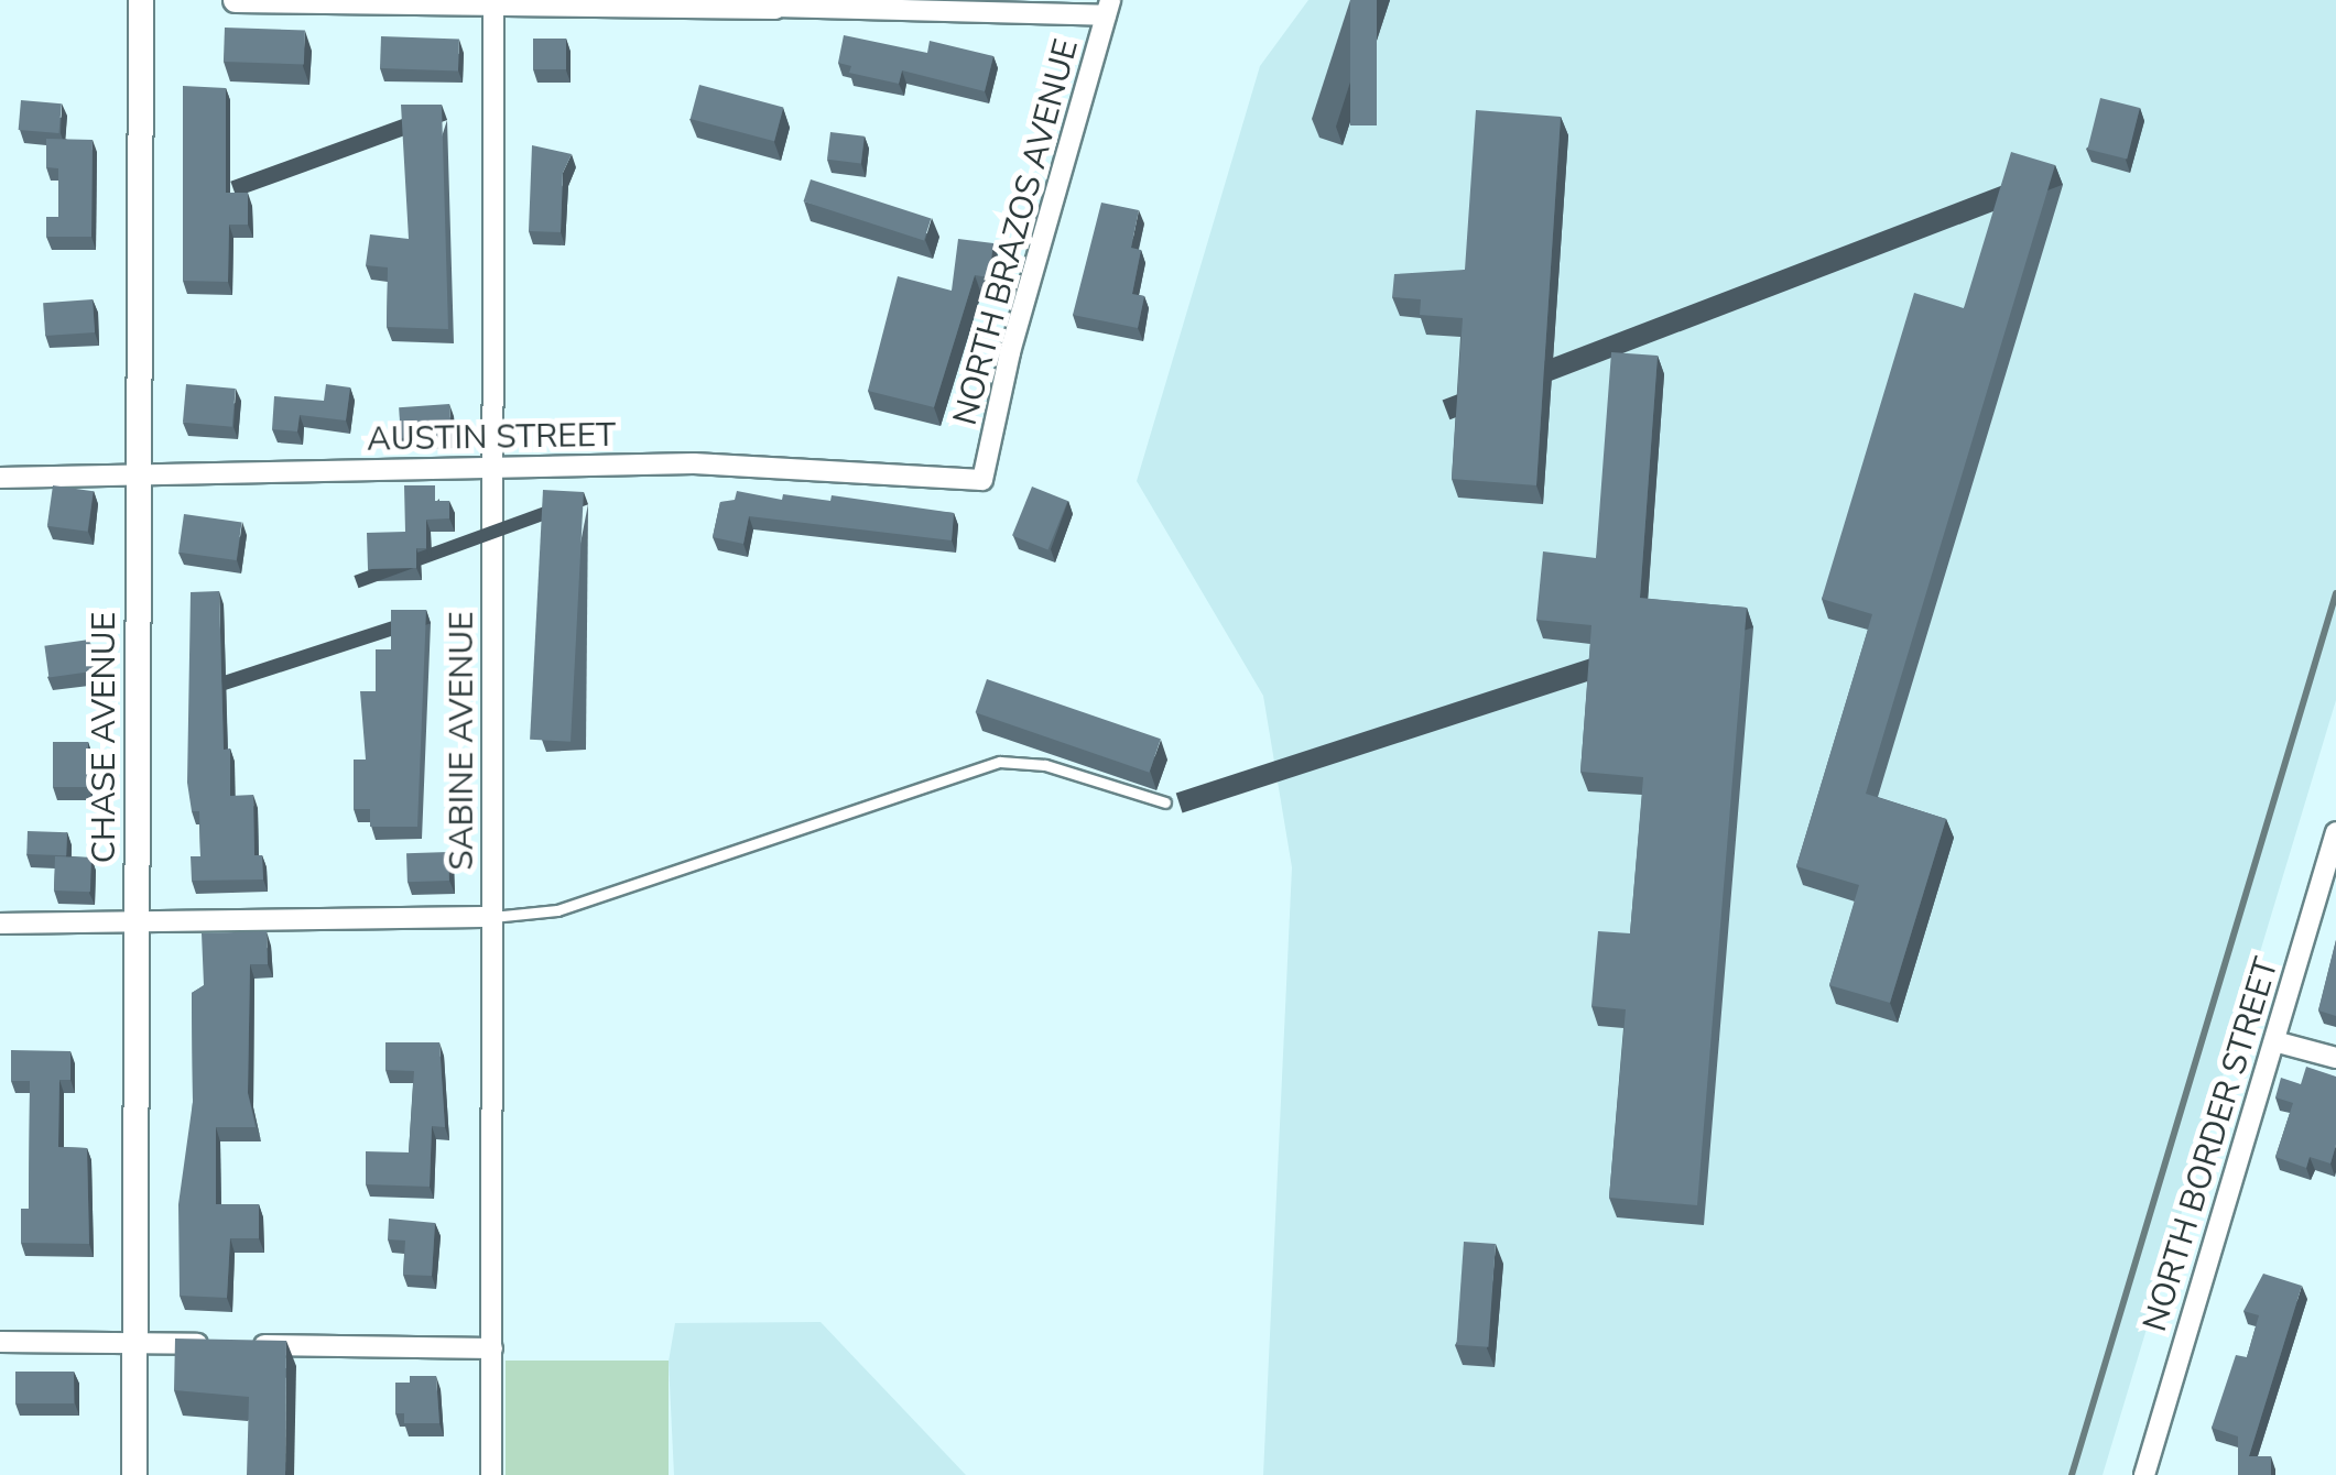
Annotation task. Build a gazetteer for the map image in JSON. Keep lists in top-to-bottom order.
{
  "streets": {
    "street": [
      "NORTH BRAZOS AVENUE",
      "AUSTIN STREET",
      "CHASE AVENUE",
      "SABINE AVENUE",
      "NORTH BORDER STREET"
    ]
  },
  "crossings": [
    ["NORTH BRAZOS AVENUE", "AUSTIN STREET"],
    ["AUSTIN STREET", "CHASE AVENUE"],
    ["AUSTIN STREET", "SABINE AVENUE"]
  ]
}
